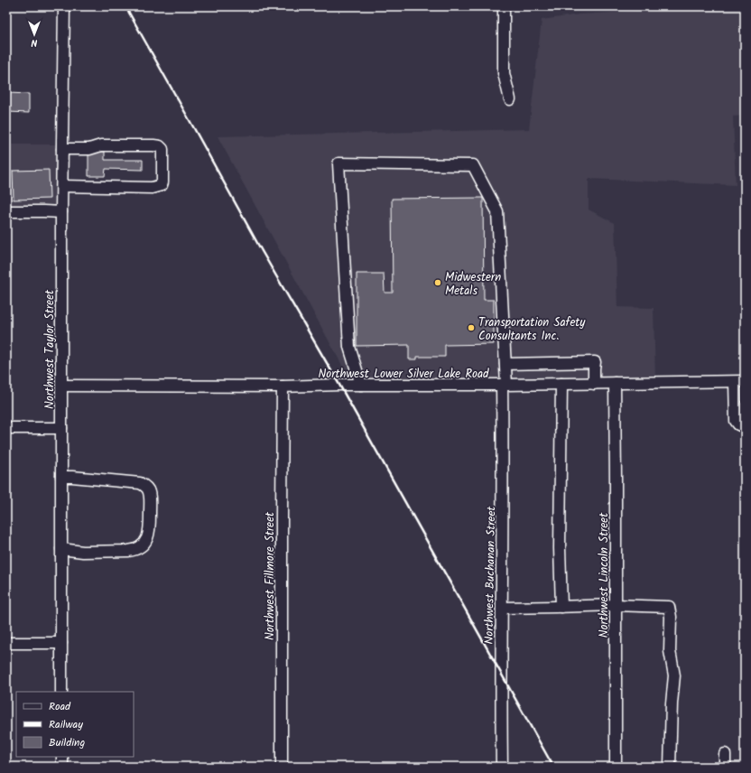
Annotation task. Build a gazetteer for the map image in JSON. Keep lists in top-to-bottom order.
{
  "streets": {
    "street": [
      "Northwest Taylor Street",
      "Northwest Lower Silver Lake Road",
      "Northwest Buchanan Street",
      "Northwest Lincoln Street",
      "Northwest Fillmore Street"
    ]
  },
  "crossings": [
    ["Northwest Taylor Street", "Northwest Lower Silver Lake Road"],
    ["Northwest Lower Silver Lake Road", "Northwest Buchanan Street"],
    ["Northwest Lower Silver Lake Road", "Northwest Lincoln Street"],
    ["Northwest Lower Silver Lake Road", "Northwest Fillmore Street"]
  ],
  "places": ["Midwestern Metals", "Transportation Safety Consultants Inc."],
  "legend": ["Road", "Railway", "Building"],
  "north": "bottom"
}
